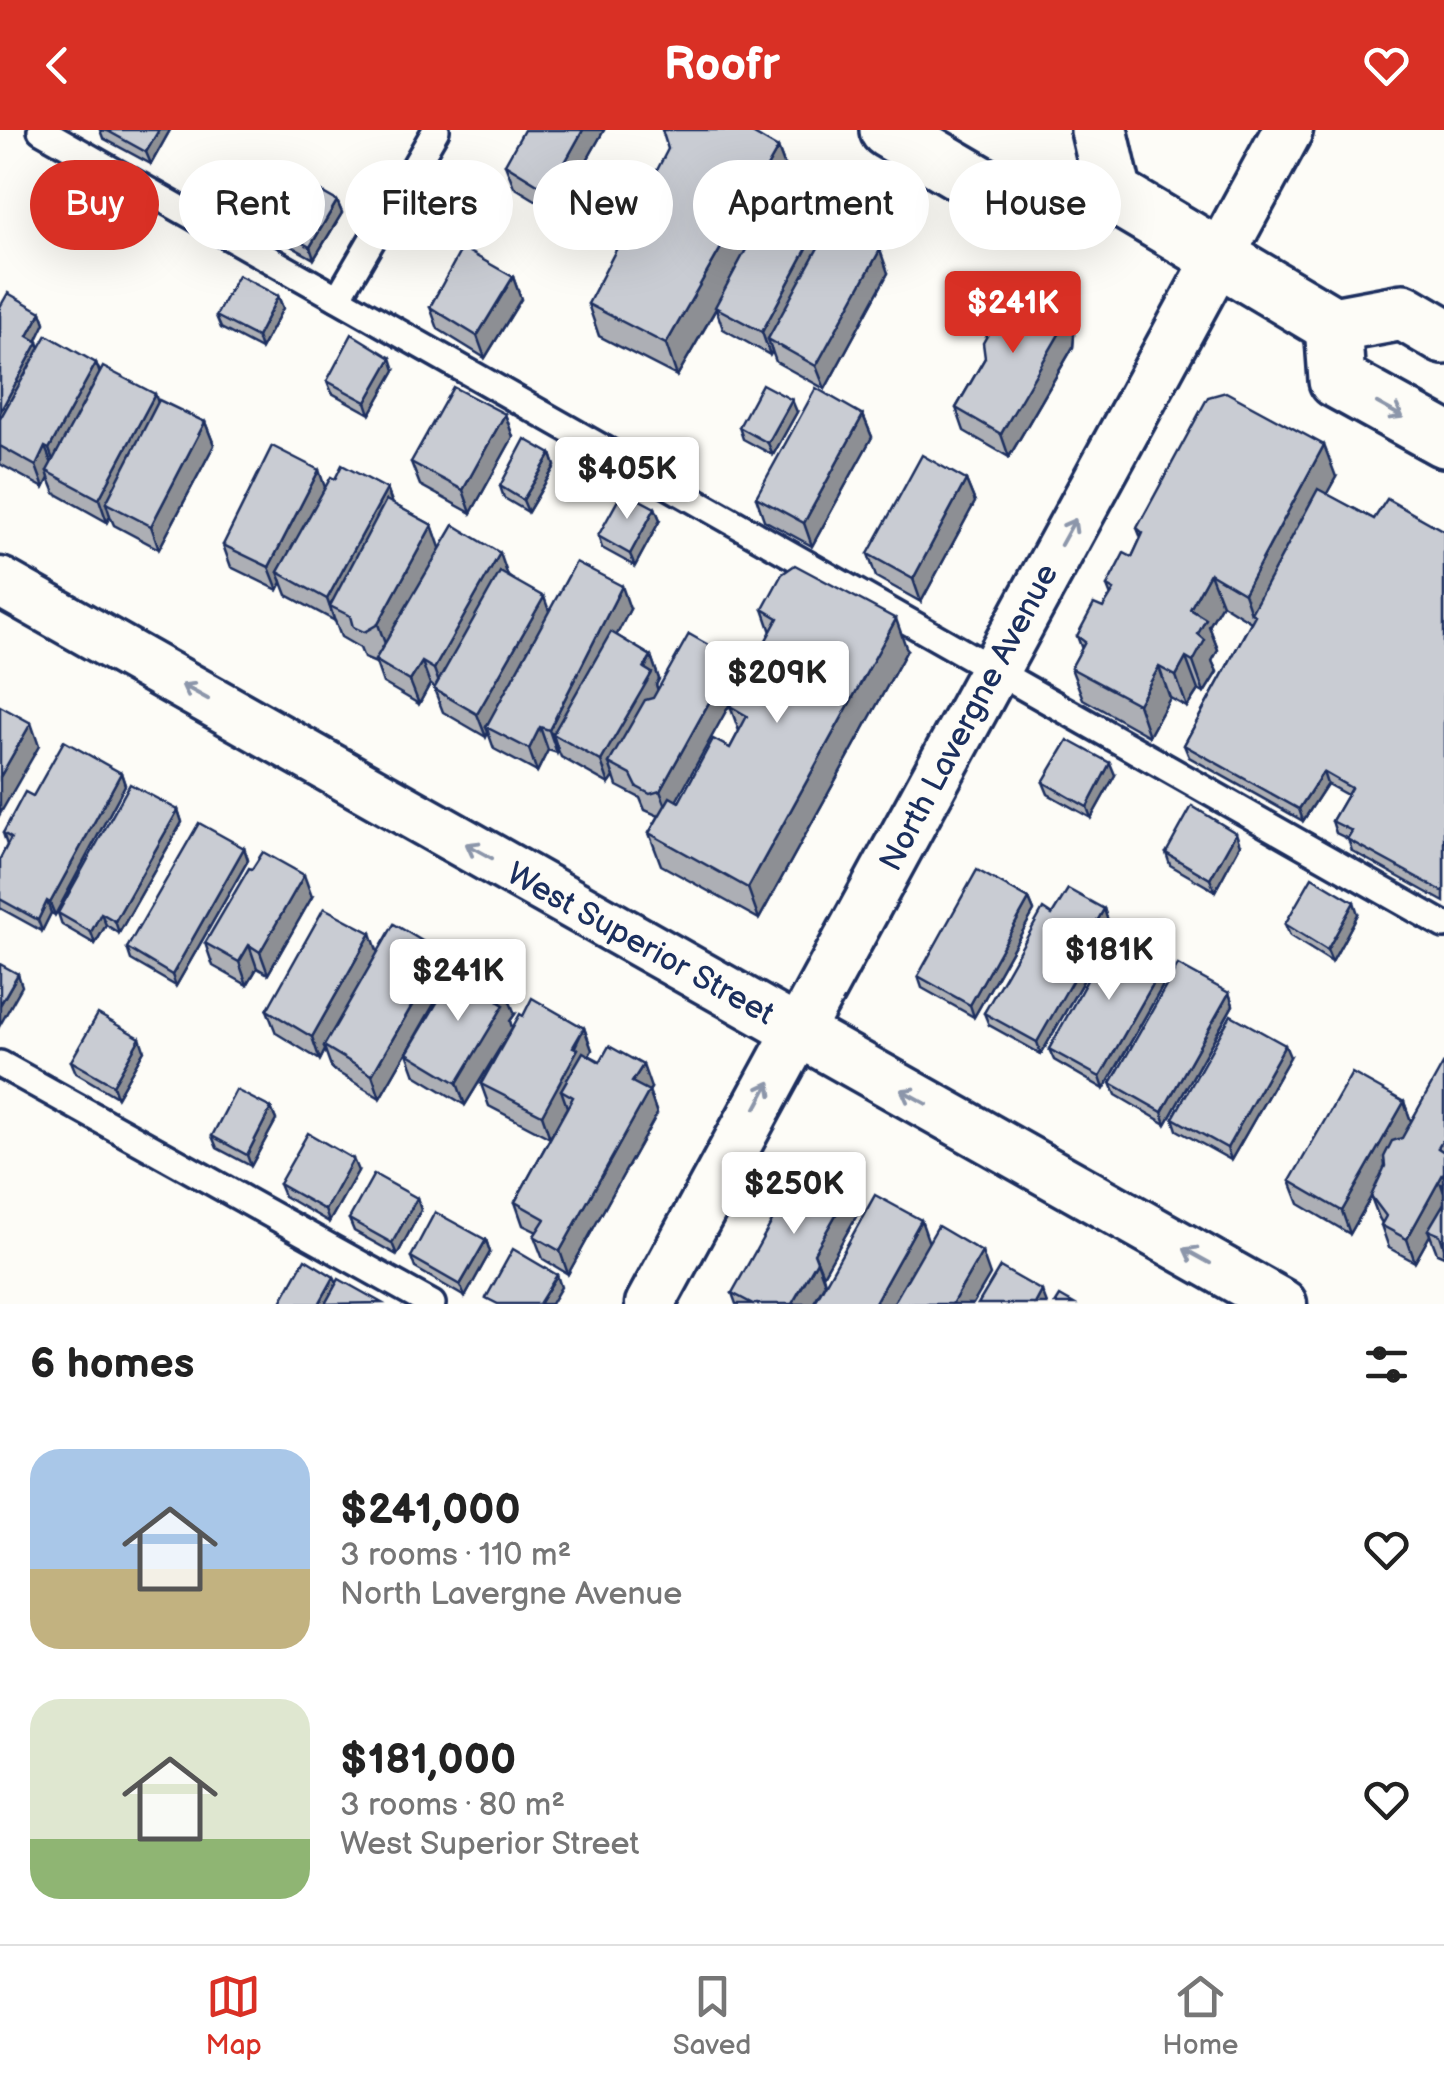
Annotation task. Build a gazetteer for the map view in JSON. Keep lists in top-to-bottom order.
{
  "streets": {
    "street": ["North Lavergne Avenue", "West Superior Street"]
  },
  "crossings": [
    ["North Lavergne Avenue", "West Superior Street"]
  ],
  "one_way": ["North Lavergne Avenue", "West Superior Street"],
  "page": {
    "header": "Roofr",
    "chip": [
      "Buy",
      "Rent",
      "Filters",
      "New",
      "Apartment",
      "House"
    ],
    "price": [
      "$241K",
      "$405K",
      "$209K",
      "$181K",
      "$241K",
      "$250K"
    ],
    "heading": "6 homes",
    "list": [
      {
        "name": "$241,000",
        "note": "3 rooms · 110 m² · North Lavergne Avenue"
      },
      {
        "name": "$181,000",
        "note": "3 rooms · 80 m² · West Superior Street"
      }
    ],
    "tabs": ["Map", "Saved", "Home"]
  }
}
